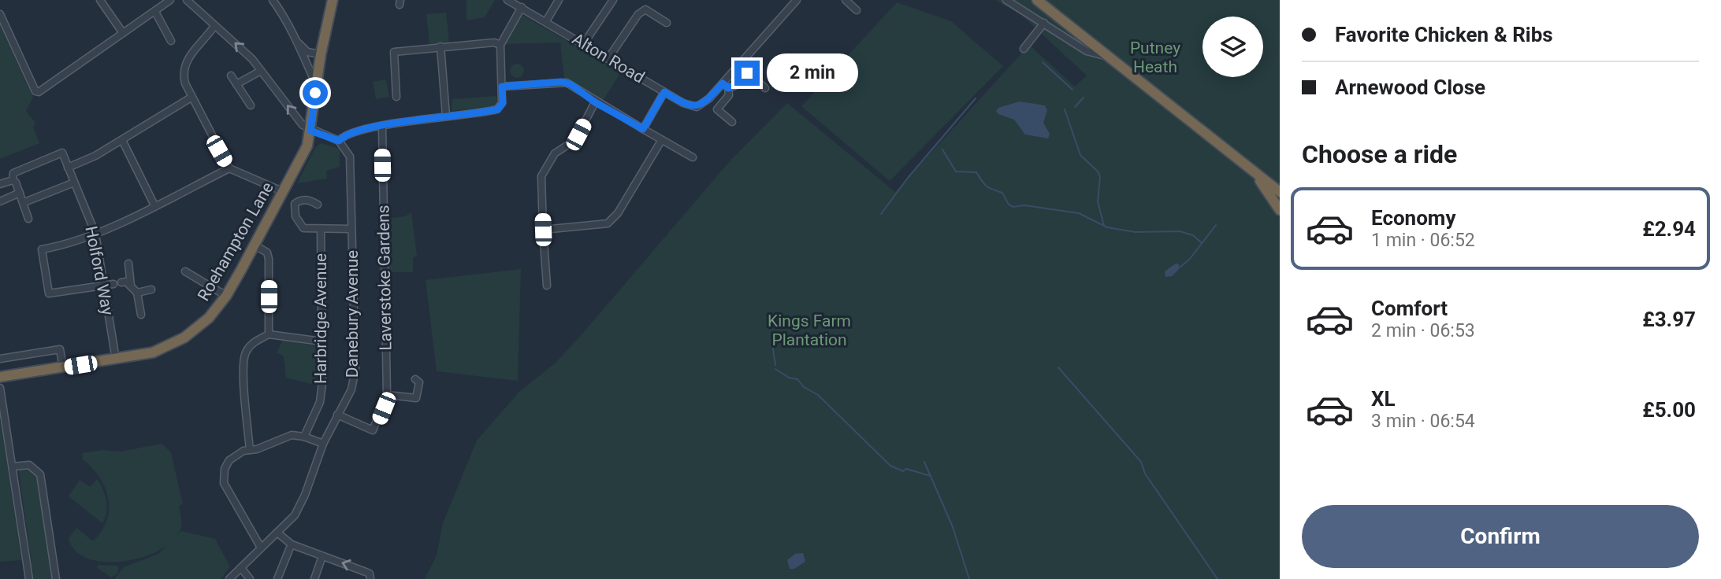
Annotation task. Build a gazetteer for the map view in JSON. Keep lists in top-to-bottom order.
{
  "streets": {
    "highway": ["Roehampton Lane"],
    "street": [
      "Alton Road",
      "Holford Way",
      "Laverstoke Gardens",
      "Danebury Avenue",
      "Harbridge Avenue"
    ]
  },
  "crossings": [
    ["Roehampton Lane", "Holford Way"],
    ["Laverstoke Gardens", "Danebury Avenue"],
    ["Danebury Avenue", "Harbridge Avenue"]
  ],
  "parks": ["Putney Heath", "Kings Farm Plantation"],
  "page": {
    "banner": ["Favorite Chicken & Ribs", "Arnewood Close"],
    "bubble": "2 min",
    "heading": "Choose a ride",
    "list": [
      {
        "name": "Economy",
        "note": "1 min · 06:52",
        "value": "£2.94"
      },
      {
        "name": "Comfort",
        "note": "2 min · 06:53",
        "value": "£3.97"
      },
      {
        "name": "XL",
        "note": "3 min · 06:54",
        "value": "£5.00"
      }
    ],
    "buttons": "Confirm"
  }
}
